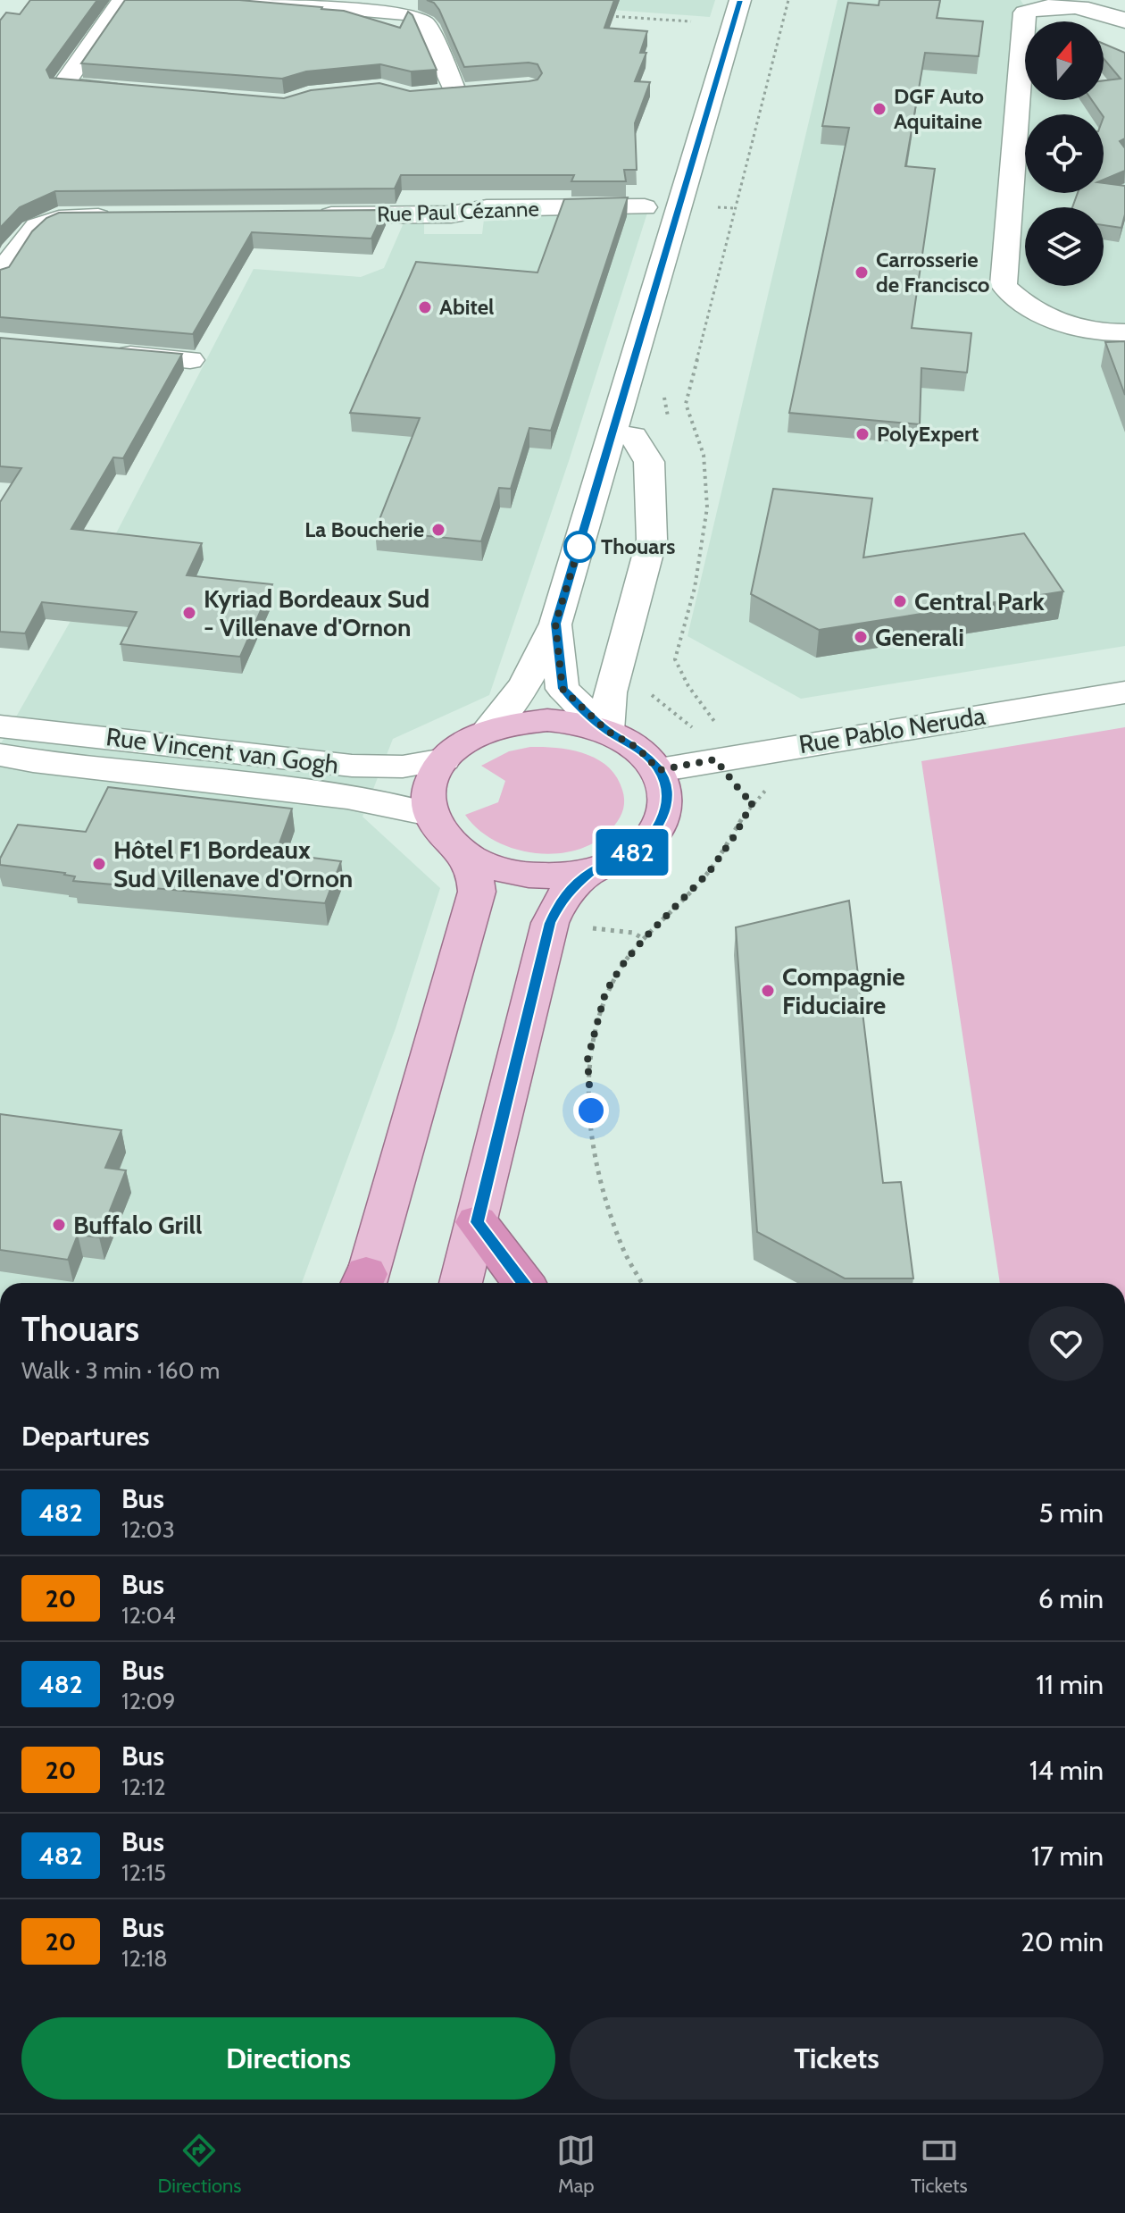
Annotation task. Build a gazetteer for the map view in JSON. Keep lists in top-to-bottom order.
{
  "streets": {
    "street": ["Rue Paul Cézanne", "Rue Pablo Neruda", "Rue Vincent van Gogh"]
  },
  "crossings": [
    ["Rue Pablo Neruda", "Rue Vincent van Gogh"]
  ],
  "places": [
    "DGF Auto Aquitaine",
    "Carrosserie de Francisco",
    "Abitel",
    "PolyExpert",
    "La Boucherie",
    "Thouars",
    "Central Park",
    "Kyriad Bordeaux Sud - Villenave d'Ornon",
    "Generali",
    "Hôtel F1 Bordeaux Sud Villenave d'Ornon",
    "Compagnie Fiduciaire",
    "Buffalo Grill"
  ],
  "lines": ["bus line 482"],
  "north": "top",
  "page": {
    "on_map": "482",
    "heading": [
      ["Thouars", "Walk · 3 min · 160 m"],
      "Departures"
    ],
    "list": [
      {
        "mark": "482",
        "name": "Bus",
        "note": "12:03",
        "value": "5 min"
      },
      {
        "mark": "20",
        "name": "Bus",
        "note": "12:04",
        "value": "6 min"
      },
      {
        "mark": "482",
        "name": "Bus",
        "note": "12:09",
        "value": "11 min"
      },
      {
        "mark": "20",
        "name": "Bus",
        "note": "12:12",
        "value": "14 min"
      },
      {
        "mark": "482",
        "name": "Bus",
        "note": "12:15",
        "value": "17 min"
      },
      {
        "mark": "20",
        "name": "Bus",
        "note": "12:18",
        "value": "20 min"
      }
    ],
    "buttons": ["Directions", "Tickets"],
    "tabs": ["Directions", "Map", "Tickets"]
  }
}
